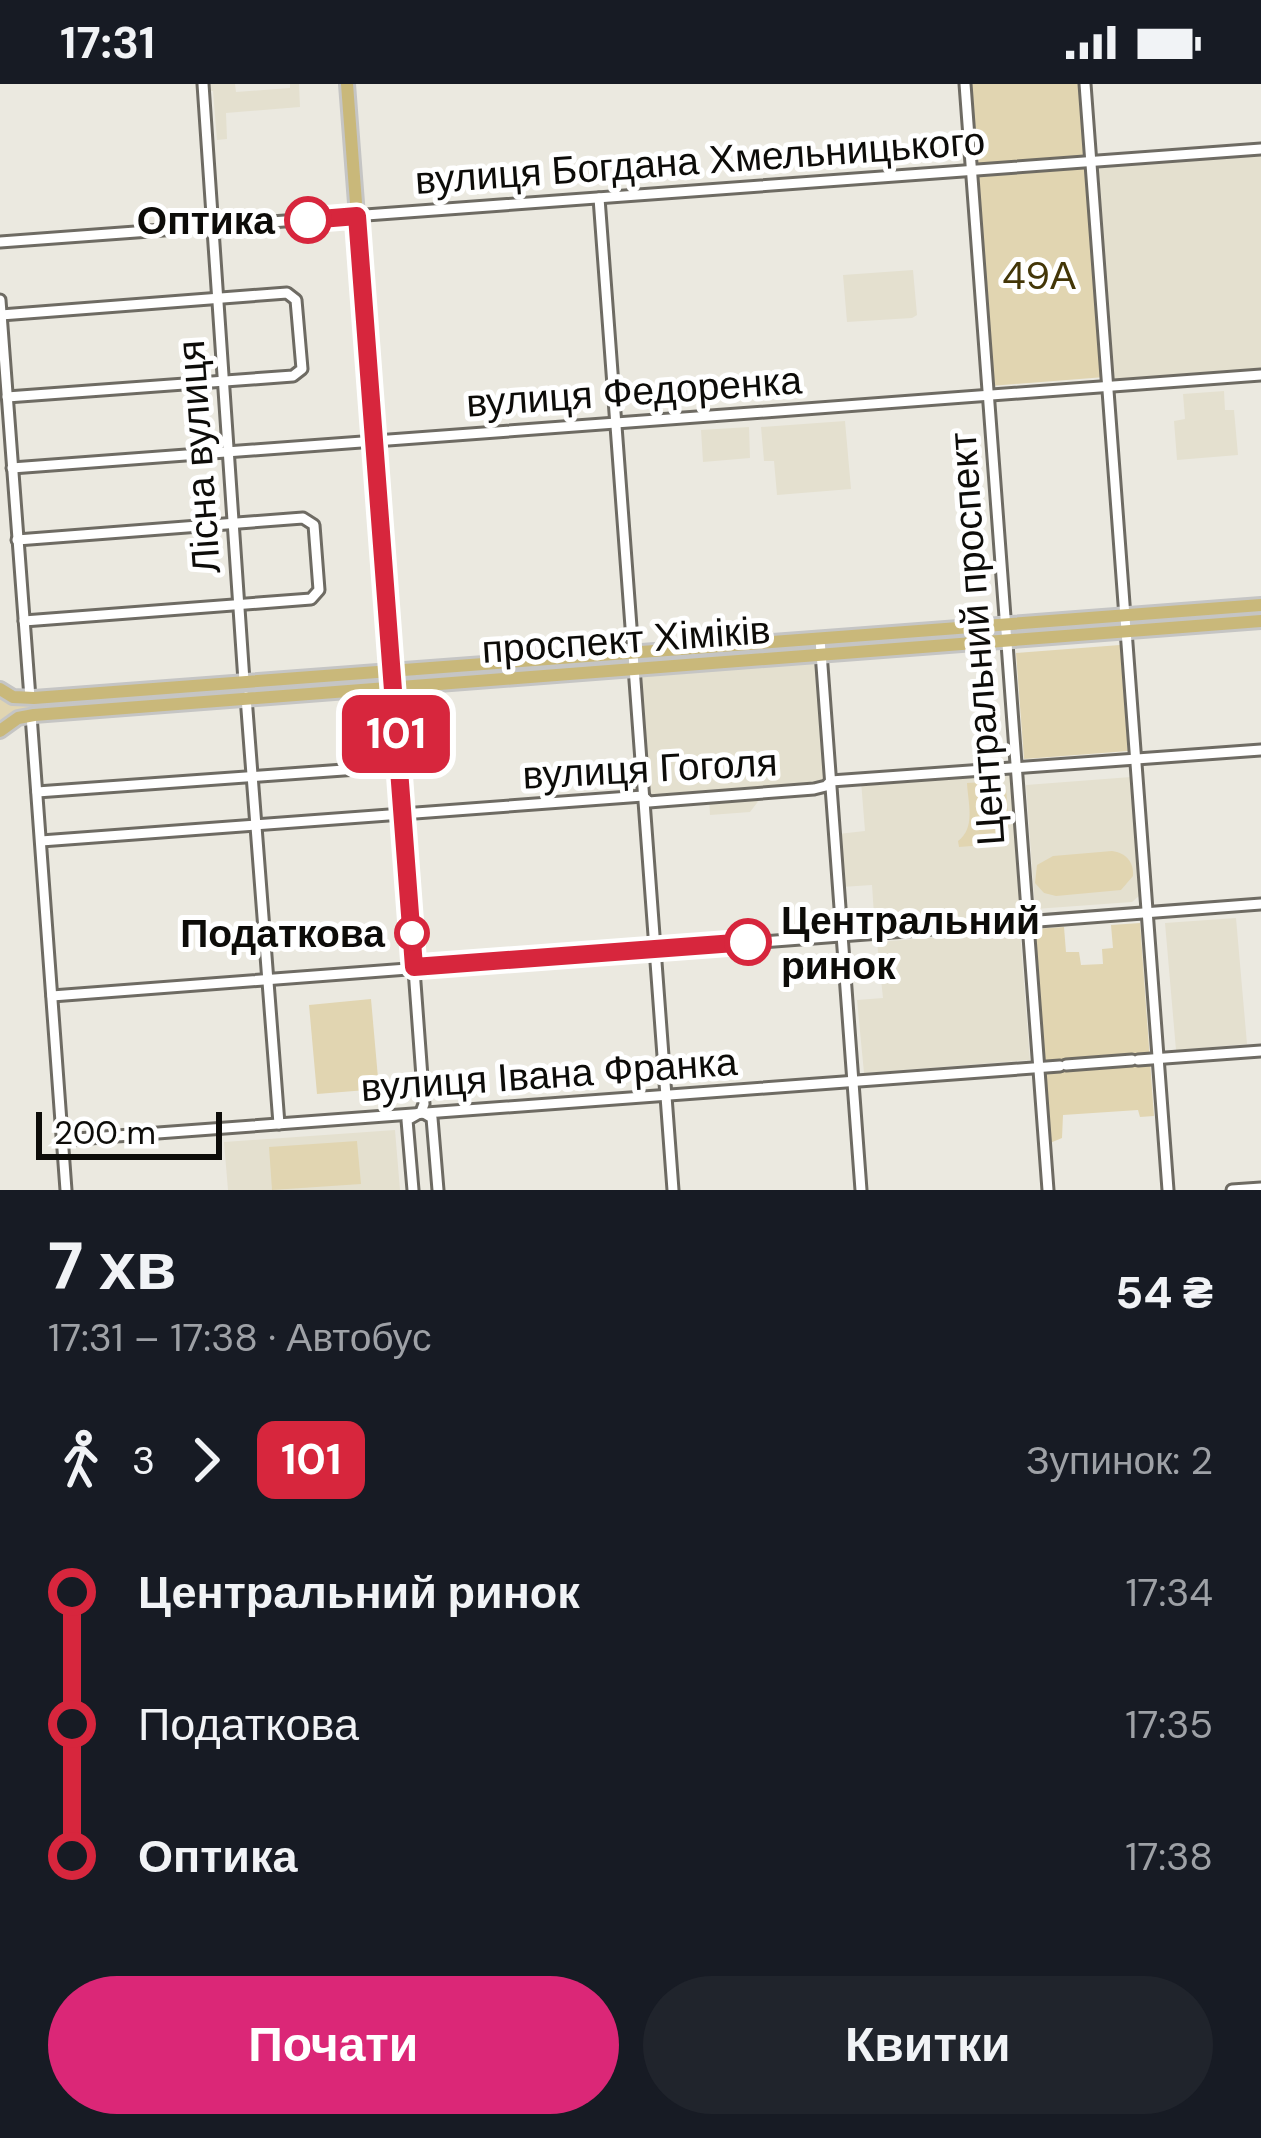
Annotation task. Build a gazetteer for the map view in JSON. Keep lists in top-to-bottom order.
{
  "streets": {
    "main road": ["проспект Хіміків"],
    "street": [
      "вулиця Богдана Хмельницького",
      "вулиця Федоренка",
      "Лісна вулиця",
      "Центральний проспект",
      "вулиця Гоголя",
      "вулиця Івана Франка"
    ]
  },
  "crossings": [
    ["вулиця Богдана Хмельницького", "Лісна вулиця"],
    ["вулиця Богдана Хмельницького", "Центральний проспект"],
    ["вулиця Федоренка", "Лісна вулиця"],
    ["вулиця Федоренка", "Центральний проспект"],
    ["Лісна вулиця", "проспект Хіміків"],
    ["проспект Хіміків", "Центральний проспект"],
    ["Центральний проспект", "вулиця Гоголя"],
    ["Центральний проспект", "вулиця Івана Франка"]
  ],
  "parks": ["49А"],
  "places": ["Оптика", "Податкова", "Центральний ринок"],
  "lines": ["bus line 101"],
  "scale_bar": "200 m",
  "page": {
    "status": "17:31",
    "on_map": "101",
    "scale": "200 m",
    "heading": ["7 хв", "17:31 – 17:38 · Автобус", "54 ₴"],
    "legs": ["3", "101", "Зупинок: 2"],
    "list": [
      {
        "name": "Центральний ринок",
        "value": "17:34"
      },
      {
        "name": "Податкова",
        "value": "17:35"
      },
      {
        "name": "Оптика",
        "value": "17:38"
      }
    ],
    "buttons": ["Почати", "Квитки"]
  }
}
